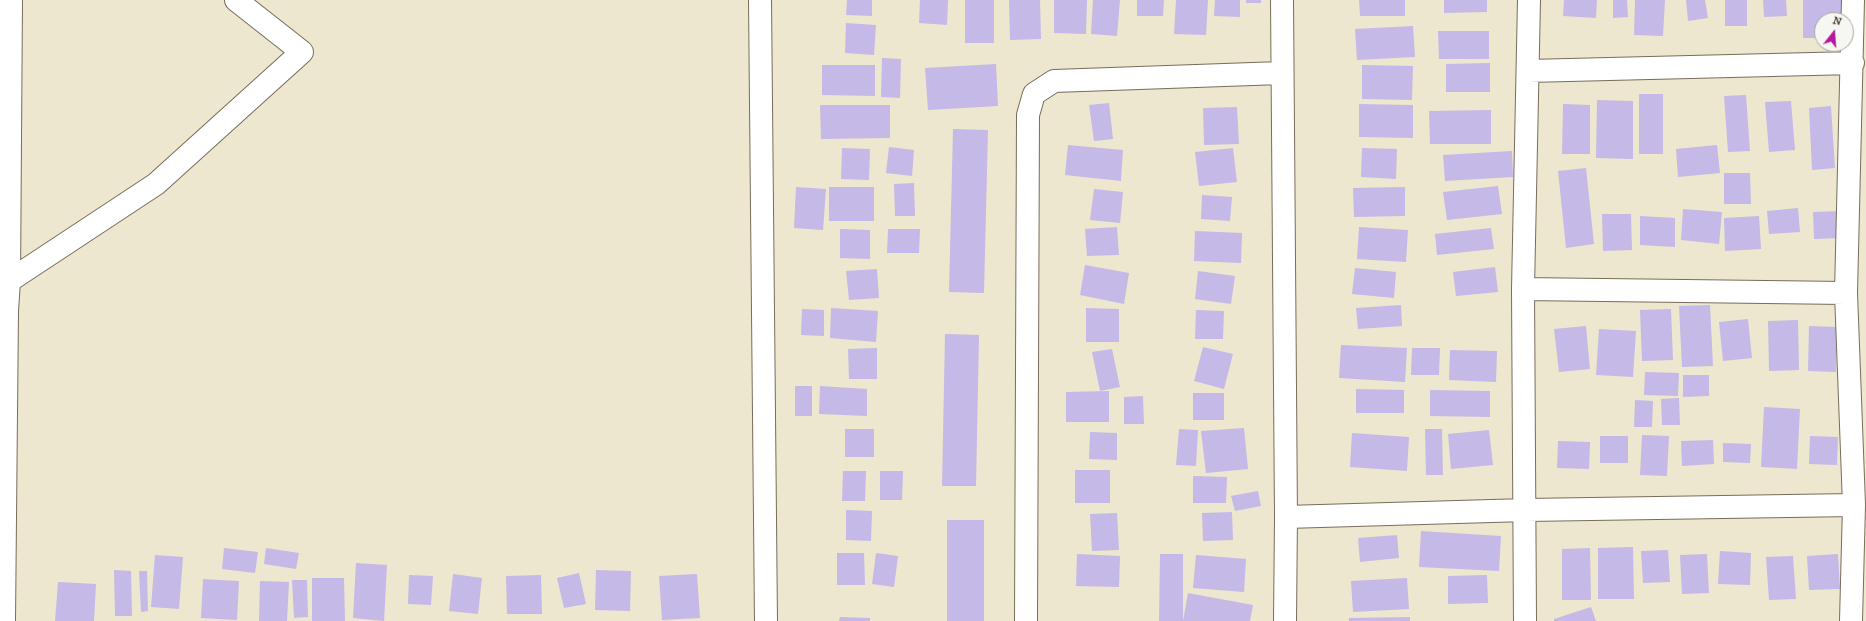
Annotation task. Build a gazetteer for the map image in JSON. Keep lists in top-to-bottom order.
{
  "north": "top"
}
